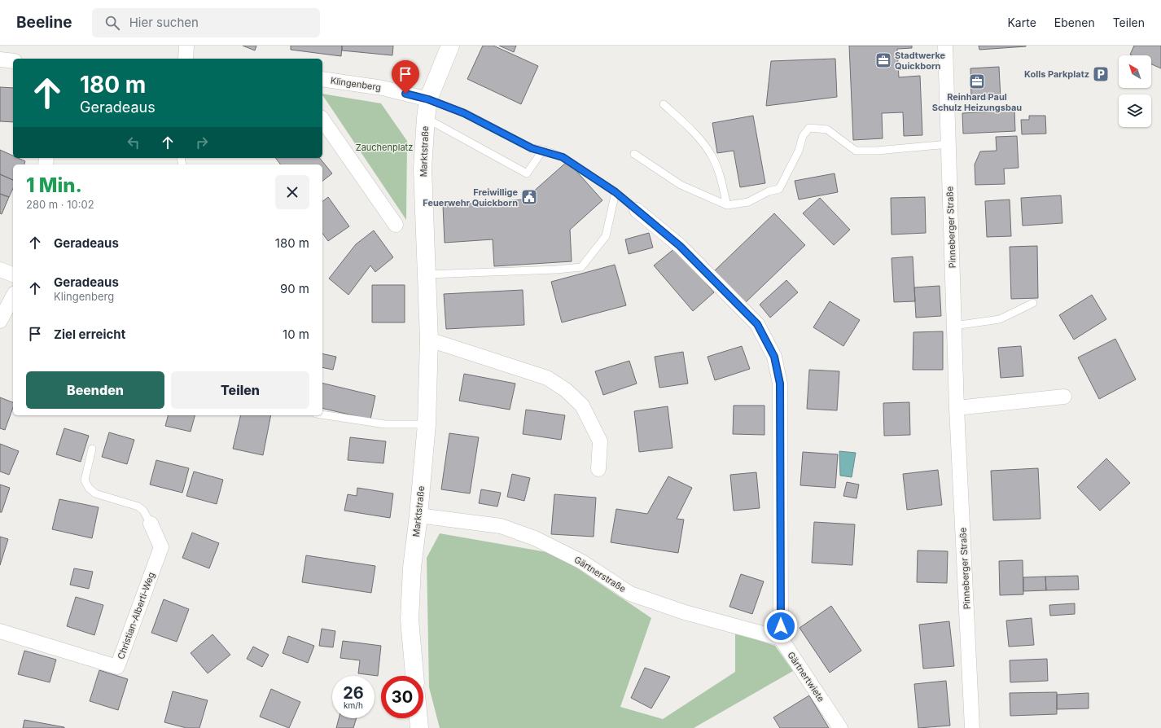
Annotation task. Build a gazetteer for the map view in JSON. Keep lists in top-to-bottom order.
{
  "streets": {
    "main road": ["Marktstraße"],
    "street": [
      "Klingenberg",
      "Pinneberger Straße",
      "Gärtnerstraße",
      "Christian-Alberti-Weg",
      "Gärtnertwiete"
    ]
  },
  "crossings": [
    ["Klingenberg", "Marktstraße"],
    ["Marktstraße", "Gärtnerstraße"],
    ["Gärtnerstraße", "Gärtnertwiete"]
  ],
  "parks": ["Zauchenplatz"],
  "places": {
    "office": ["Stadtwerke Quickborn", "Reinhard Paul Schulz Heizungsbau"],
    "parking": ["Kolls Parkplatz"],
    "public building": ["Freiwillige Feuerwehr Quickborn"]
  },
  "north": "top left",
  "page": {
    "header": "Beeline",
    "search": "Hier suchen",
    "nav": ["Karte", "Ebenen", "Teilen"],
    "turn": ["180 m", "Geradeaus"],
    "heading": ["1 Min.", "280 m · 10:02"],
    "list": [
      {
        "name": "Geradeaus",
        "value": "180 m"
      },
      {
        "name": "Geradeaus",
        "note": "Klingenberg",
        "value": "90 m"
      },
      {
        "name": "Ziel erreicht",
        "value": "10 m"
      }
    ],
    "buttons": ["Beenden", "Teilen"],
    "speed": "26 km/h",
    "limit": "30"
  }
}
